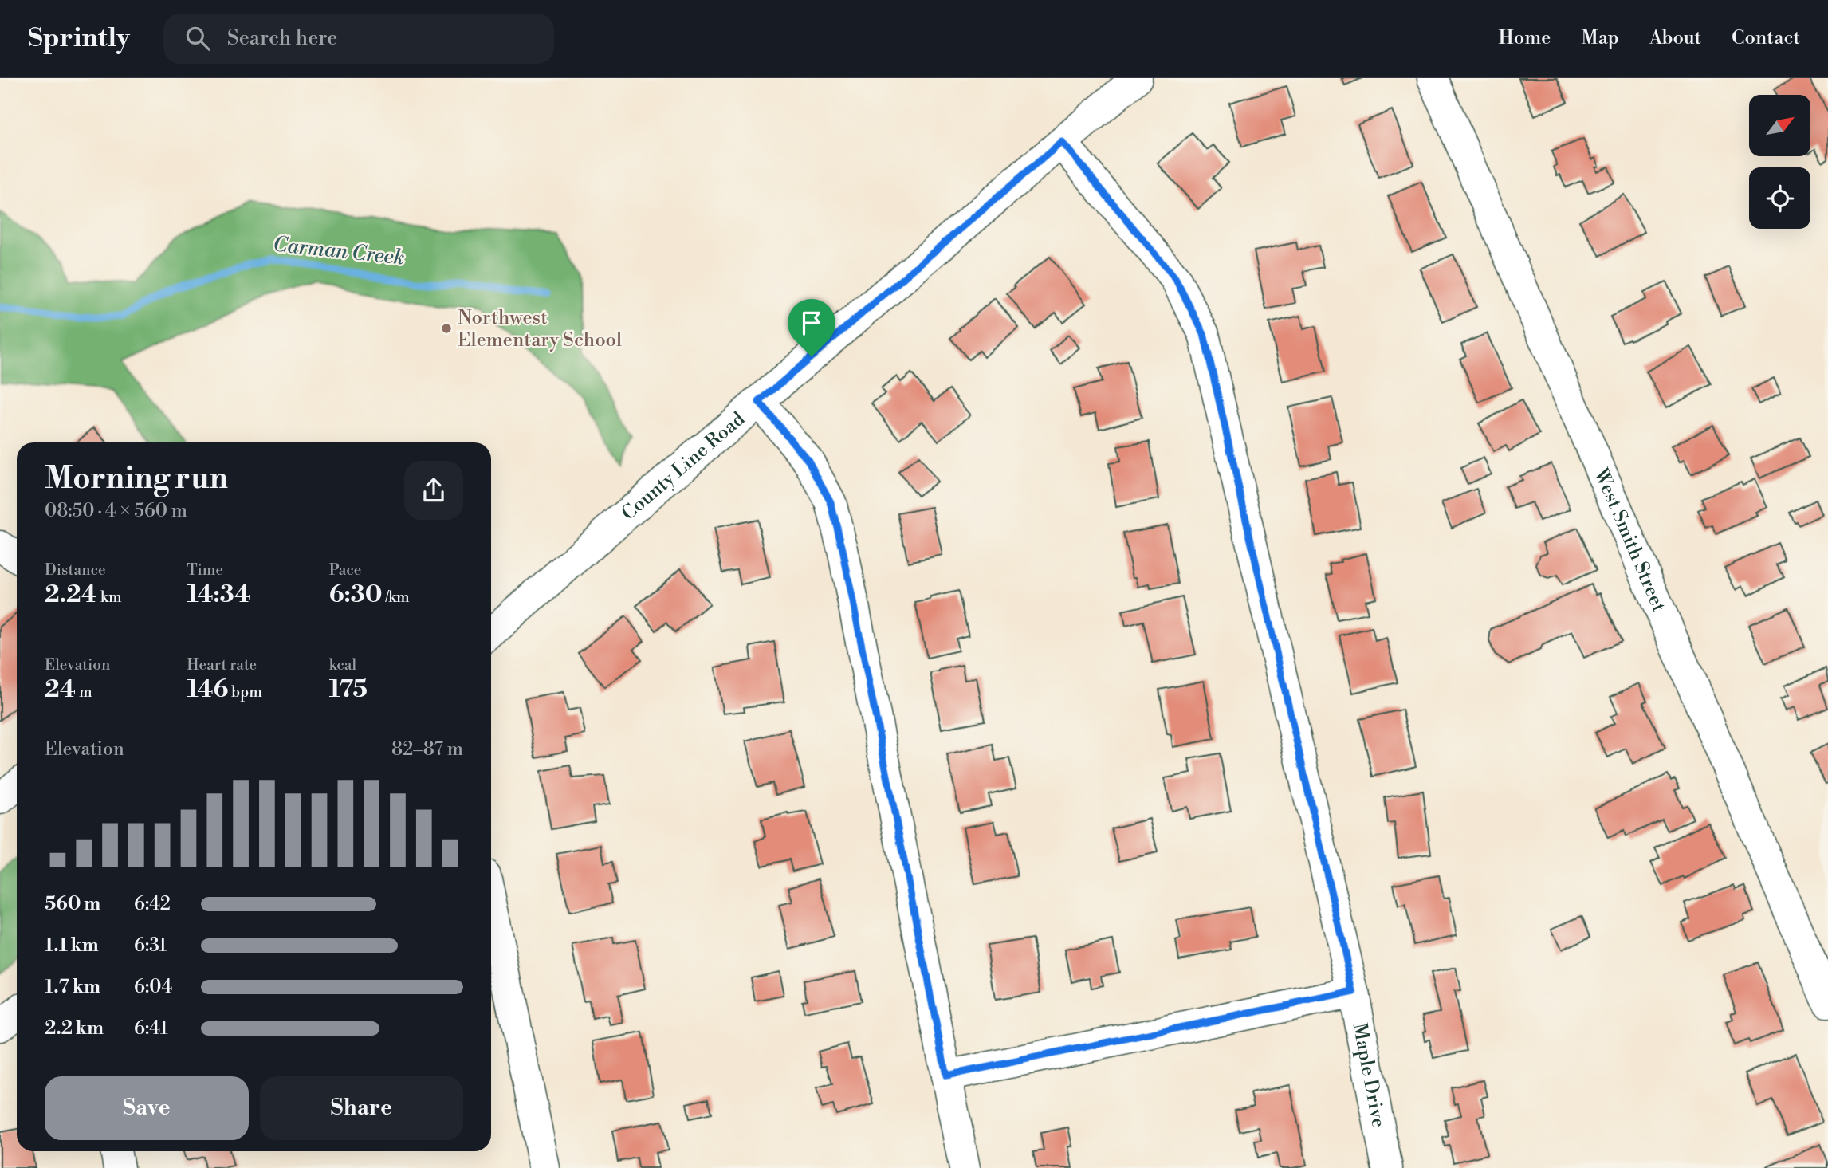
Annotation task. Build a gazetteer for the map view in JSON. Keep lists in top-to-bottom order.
{
  "streets": {
    "street": ["County Line Road", "West Smith Street", "Maple Drive"]
  },
  "crossings": [
    ["County Line Road", "Maple Drive"]
  ],
  "water": ["Carman Creek"],
  "places": ["Northwest Elementary School"],
  "north": "top right",
  "page": {
    "header": "Sprintly",
    "search": "Search here",
    "nav": [
      "Home",
      "Map",
      "About",
      "Contact"
    ],
    "heading": ["Morning run", "08:50 · 4 × 560 m"],
    "stats": [
      ["Distance", "2.24 km"],
      ["Time", "14:34"],
      ["Pace", "6:30 /km"],
      ["Elevation", "24 m"],
      ["Heart rate", "146 bpm"],
      ["kcal", "175"]
    ],
    "chart": ["Elevation", "82–87 m"],
    "list": [
      {
        "name": "560 m",
        "note": "6:42"
      },
      {
        "name": "1.1 km",
        "note": "6:31"
      },
      {
        "name": "1.7 km",
        "note": "6:04"
      },
      {
        "name": "2.2 km",
        "note": "6:41"
      }
    ],
    "buttons": ["Save", "Share"]
  }
}
